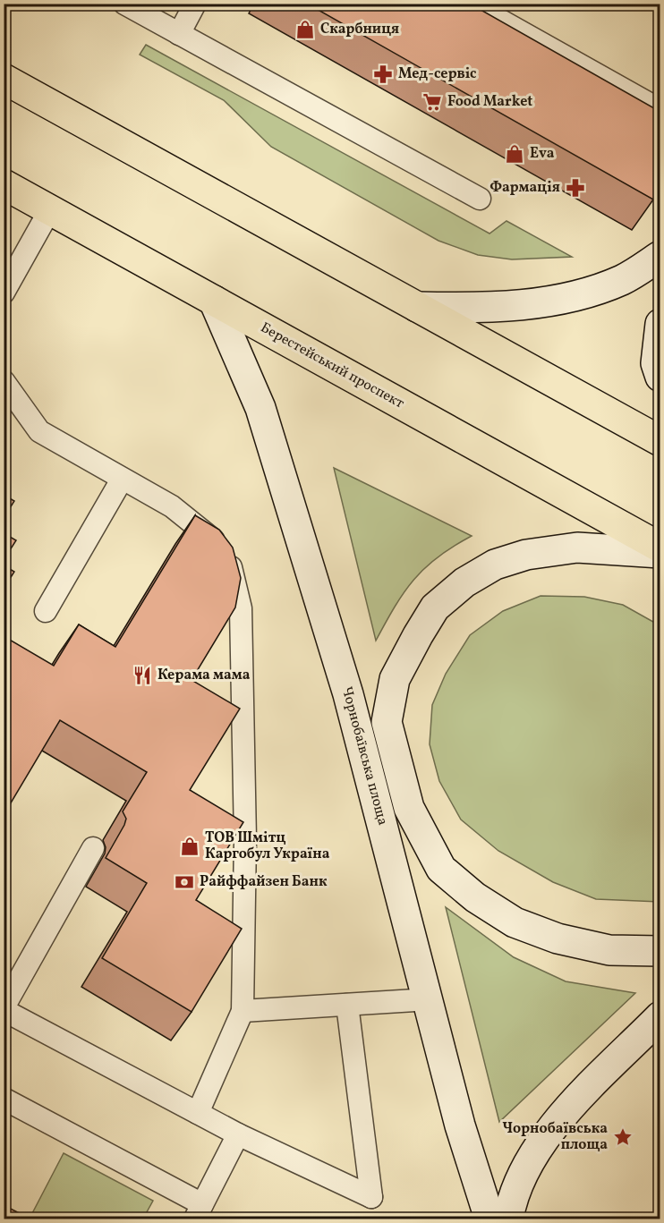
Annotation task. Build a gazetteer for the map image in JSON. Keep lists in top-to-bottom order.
{
  "streets": {
    "main road": ["Берестейський проспект", "Чорнобаївська площа"]
  },
  "crossings": [
    ["Берестейський проспект", "Чорнобаївська площа"]
  ],
  "places": {
    "shop": ["Скарбниця", "Eva", "ТОВ Шмітц Каргобул Україна"],
    "pharmacy": ["Мед-сервіс", "Фармація"],
    "supermarket": ["Food Market"],
    "restaurant": ["Керама мама"],
    "bank": ["Райффайзен Банк"],
    "place": ["Чорнобаївська площа"]
  }
}
